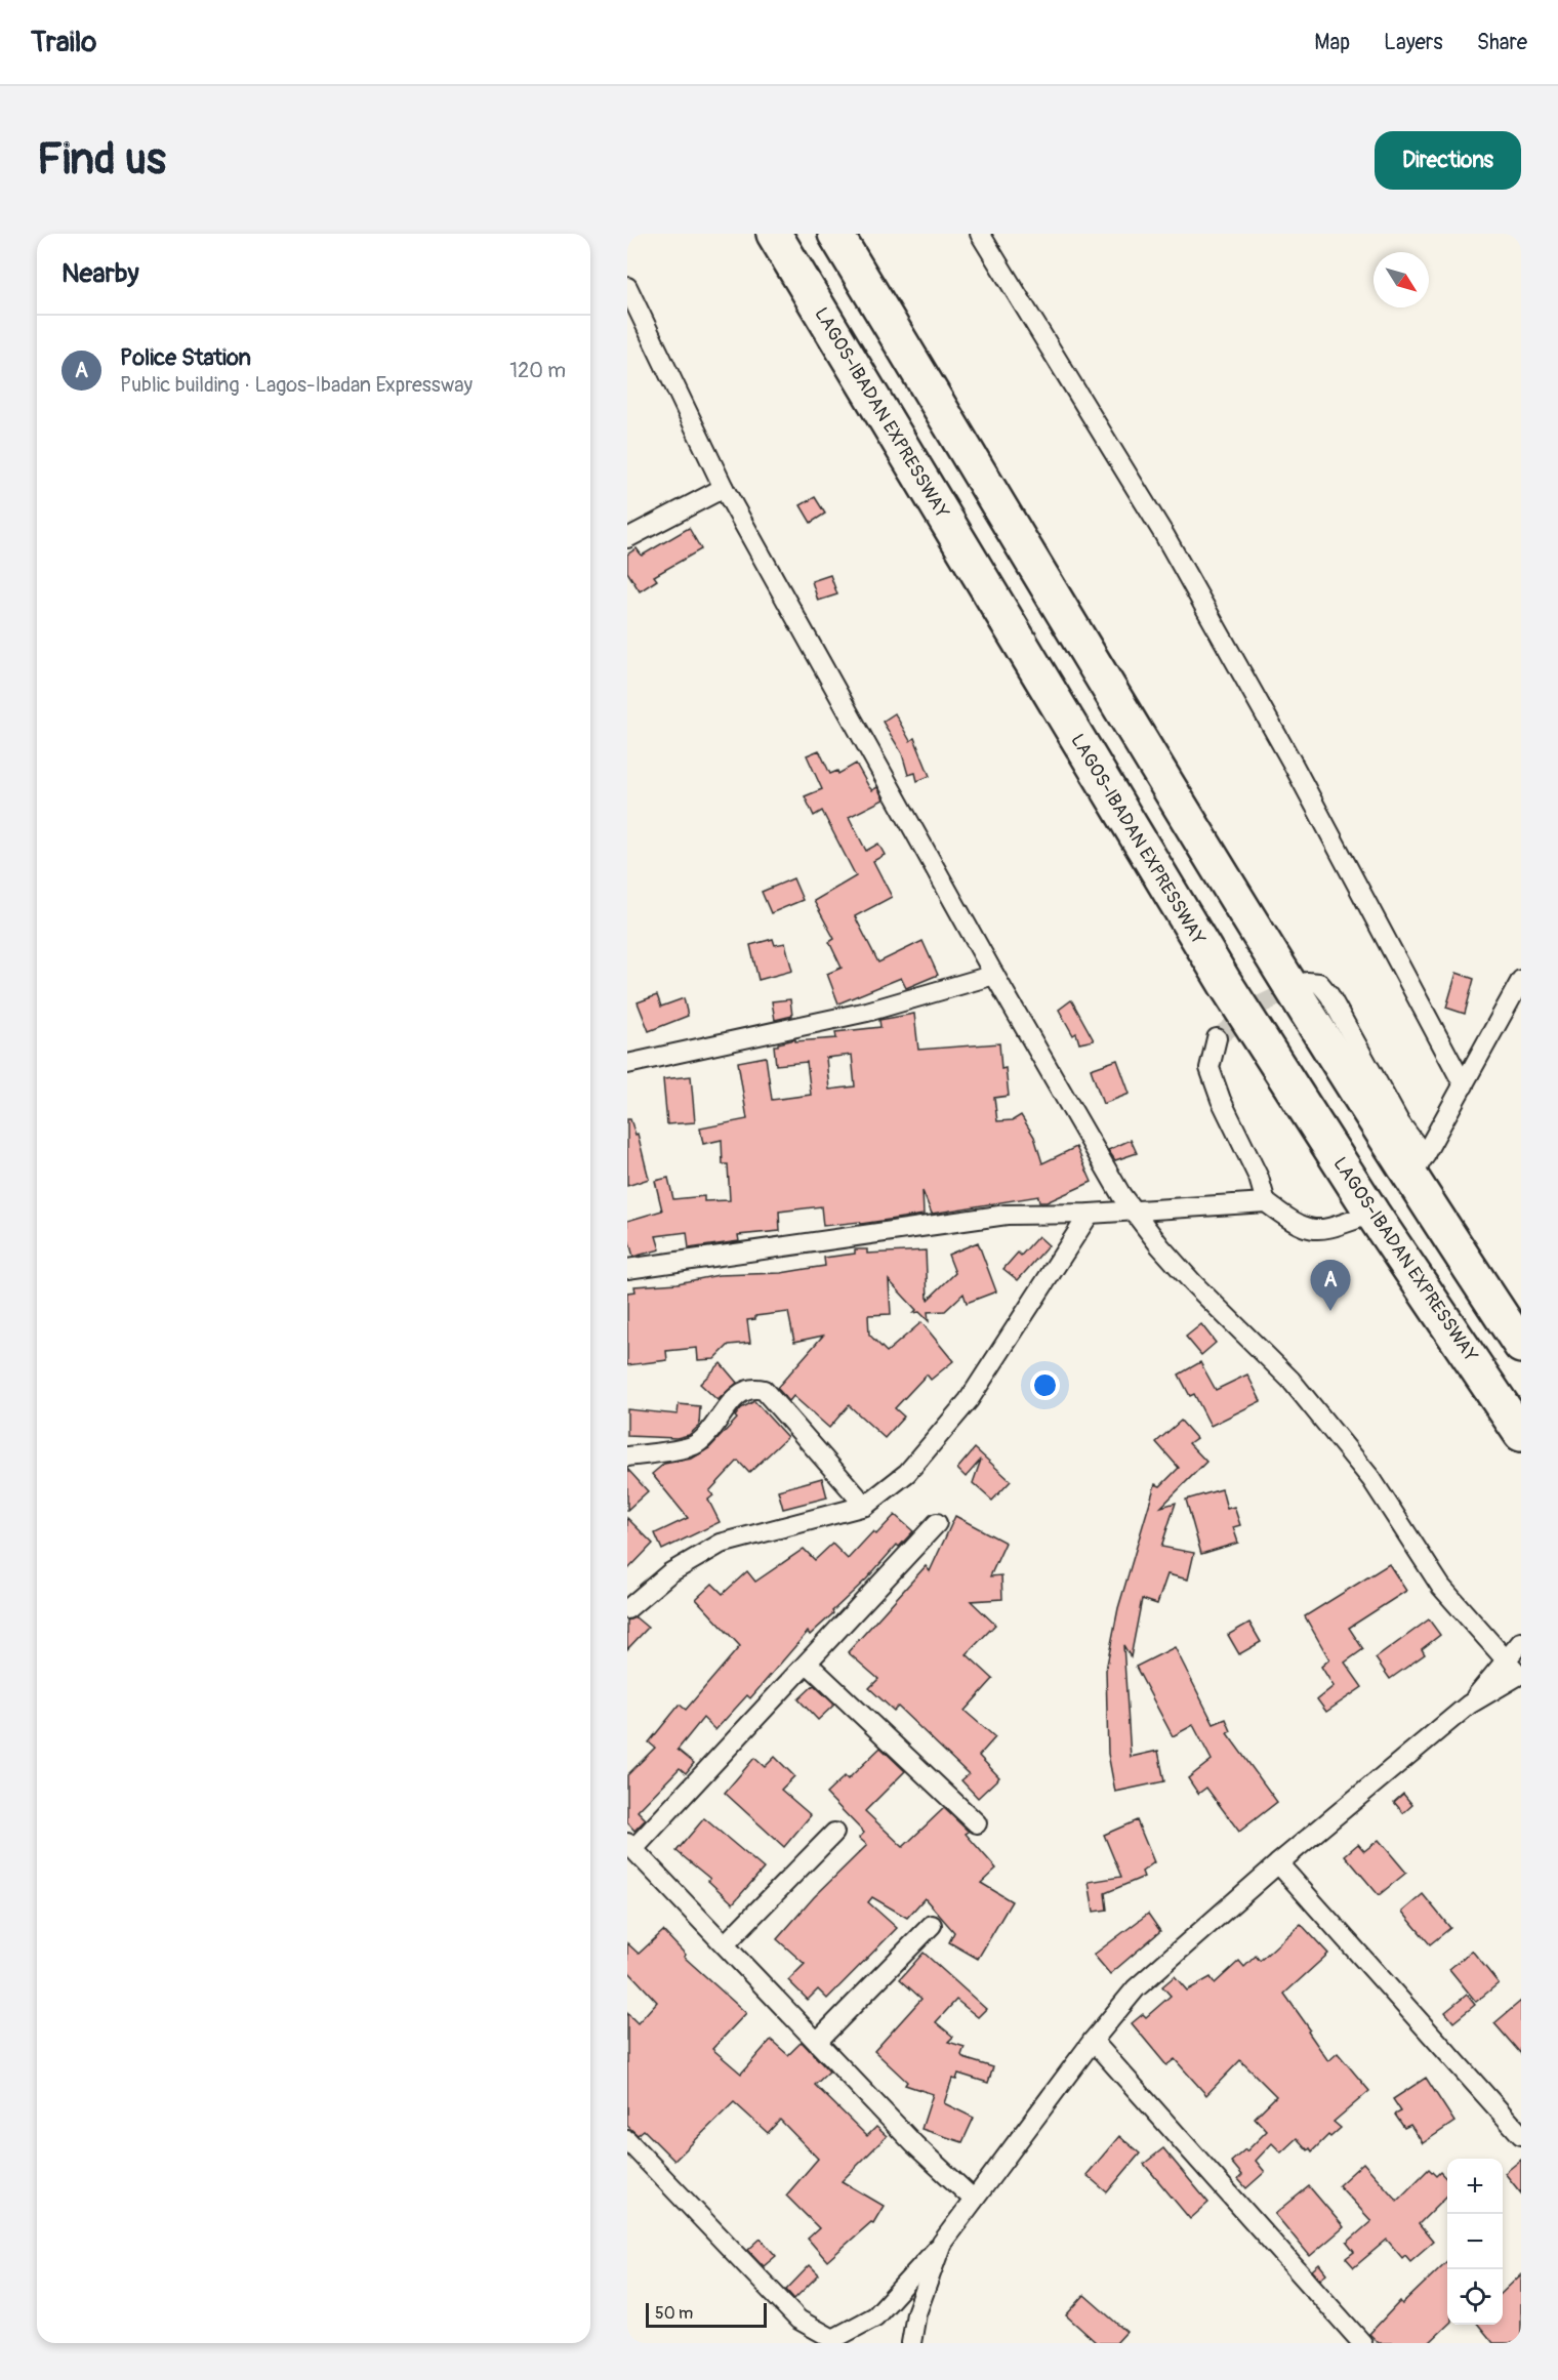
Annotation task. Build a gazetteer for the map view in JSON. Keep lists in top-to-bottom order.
{
  "streets": {
    "highway": ["LAGOS-IBADAN EXPRESSWAY"]
  },
  "scale_bar": "50 m",
  "north": "bottom right",
  "page": {
    "header": "Trailo",
    "nav": ["Map", "Layers", "Share"],
    "buttons": "Directions",
    "title": "Find us",
    "heading": "Nearby",
    "list": [
      {
        "mark": "A",
        "name": "Police Station",
        "note": "Public building · Lagos-Ibadan Expressway",
        "value": "120 m"
      }
    ],
    "pins": "A",
    "map_buttons": ["+", "−"],
    "scale": "50 m"
  }
}
